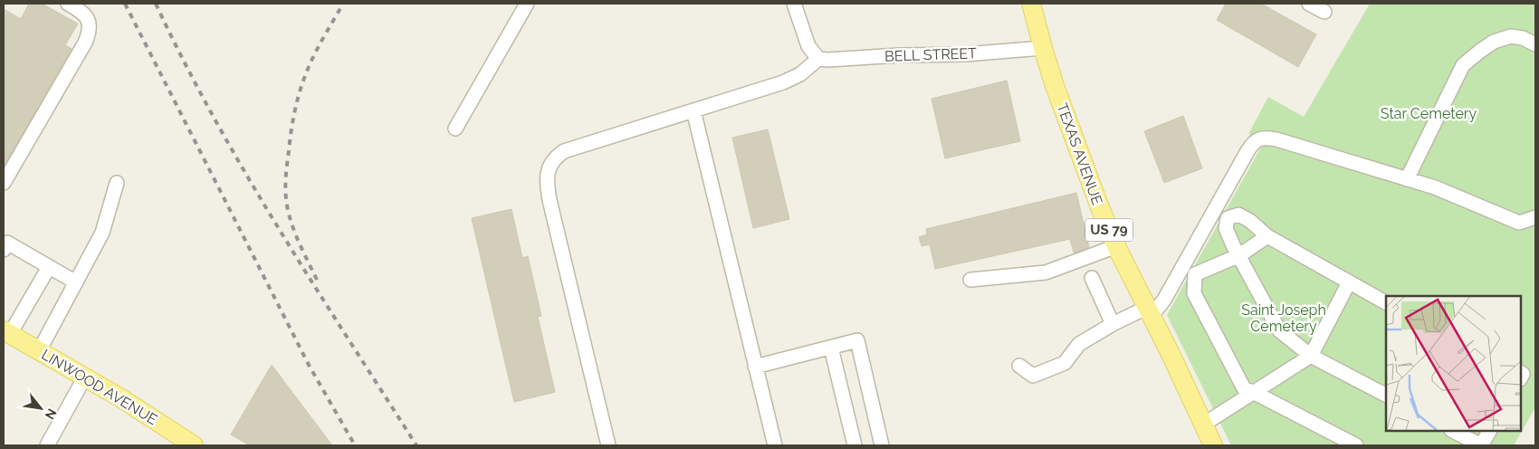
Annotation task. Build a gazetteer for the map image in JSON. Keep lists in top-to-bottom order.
{
  "streets": {
    "main road": ["TEXAS AVENUE", "US 79", "LINWOOD AVENUE"],
    "street": ["BELL STREET"]
  },
  "crossings": [
    ["BELL STREET", "TEXAS AVENUE"]
  ],
  "parks": ["Star Cemetery", "Saint Joseph Cemetery"],
  "north": "bottom right"
}
